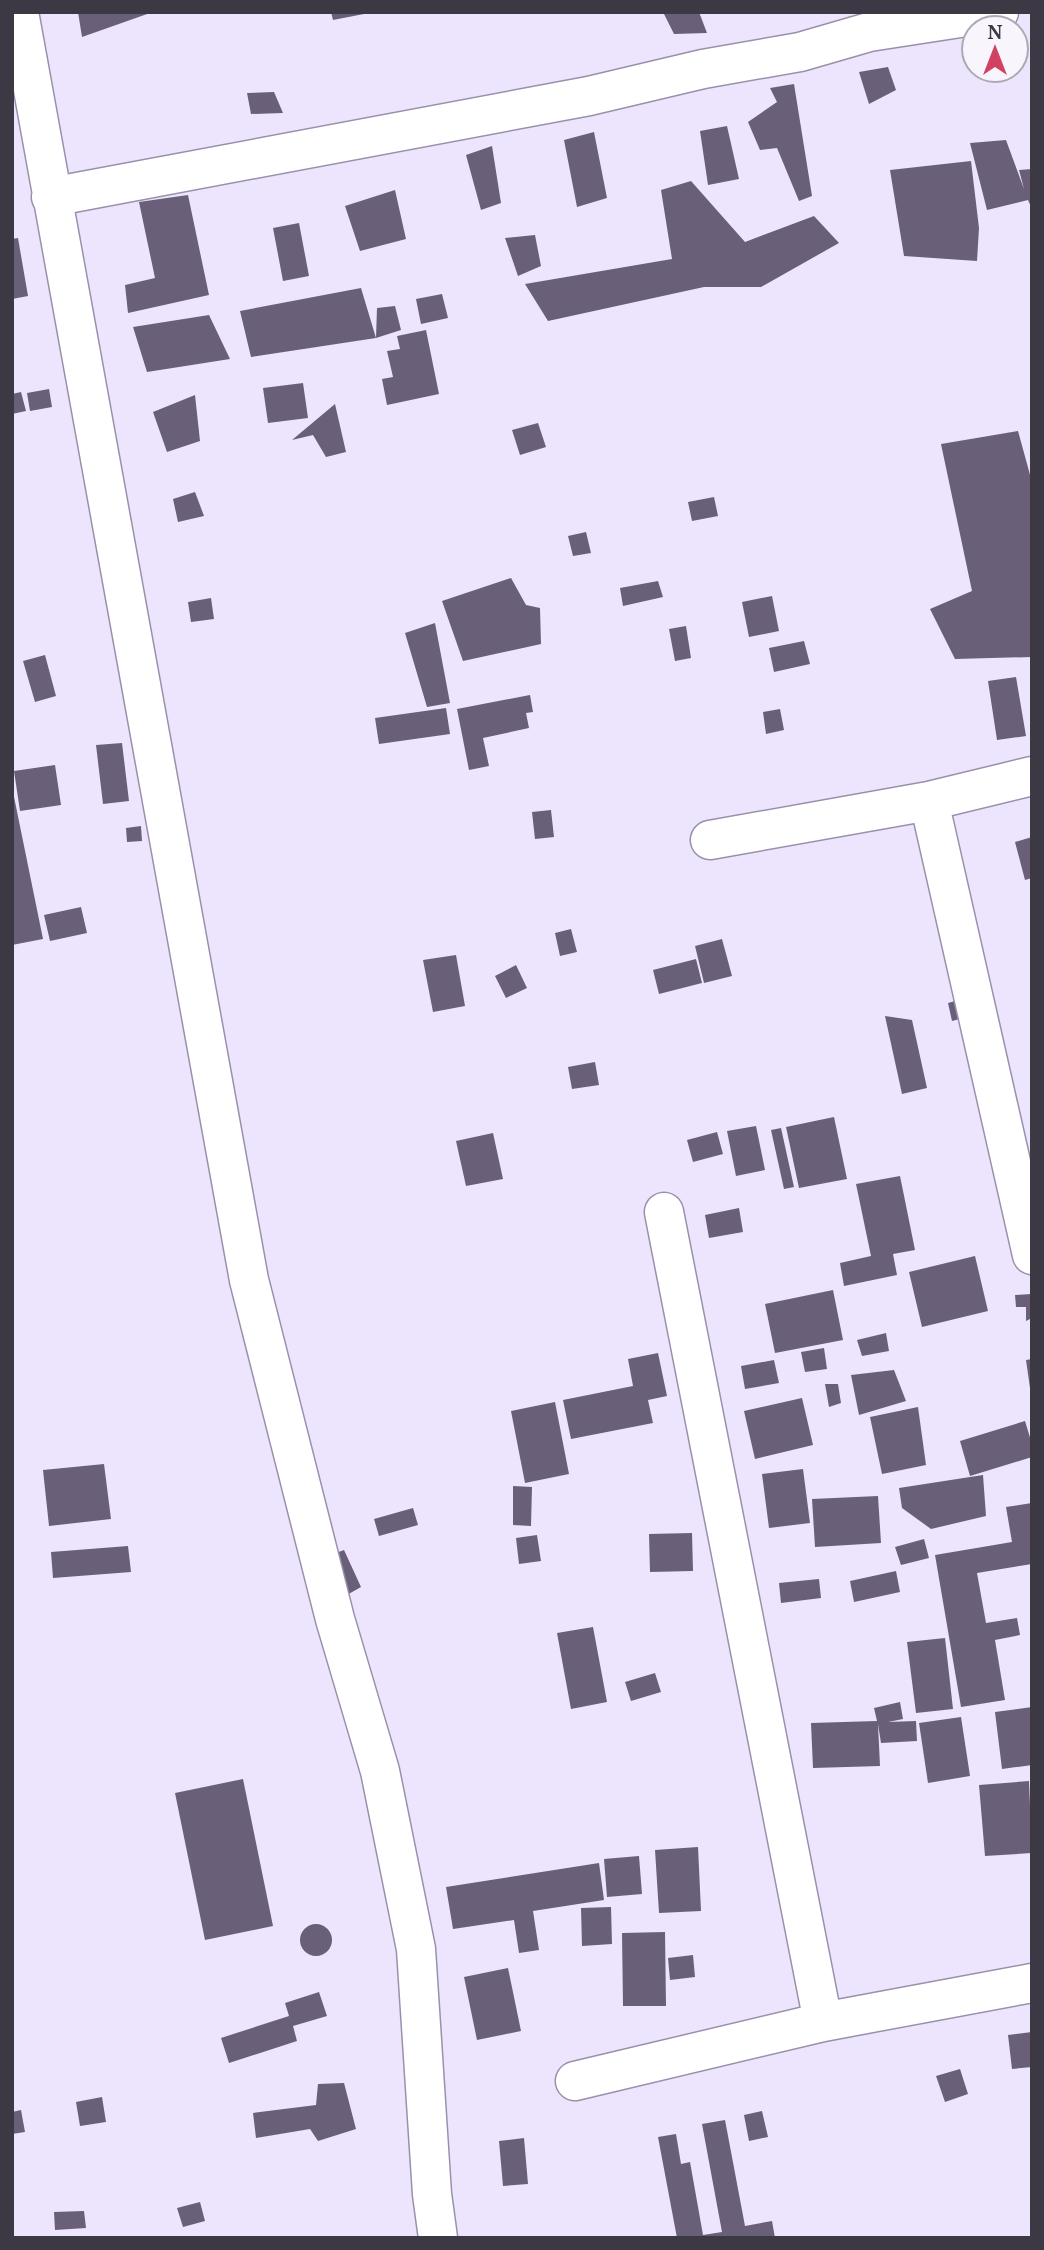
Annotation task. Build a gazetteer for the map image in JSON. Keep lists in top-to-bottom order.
{
  "north": "top"
}
